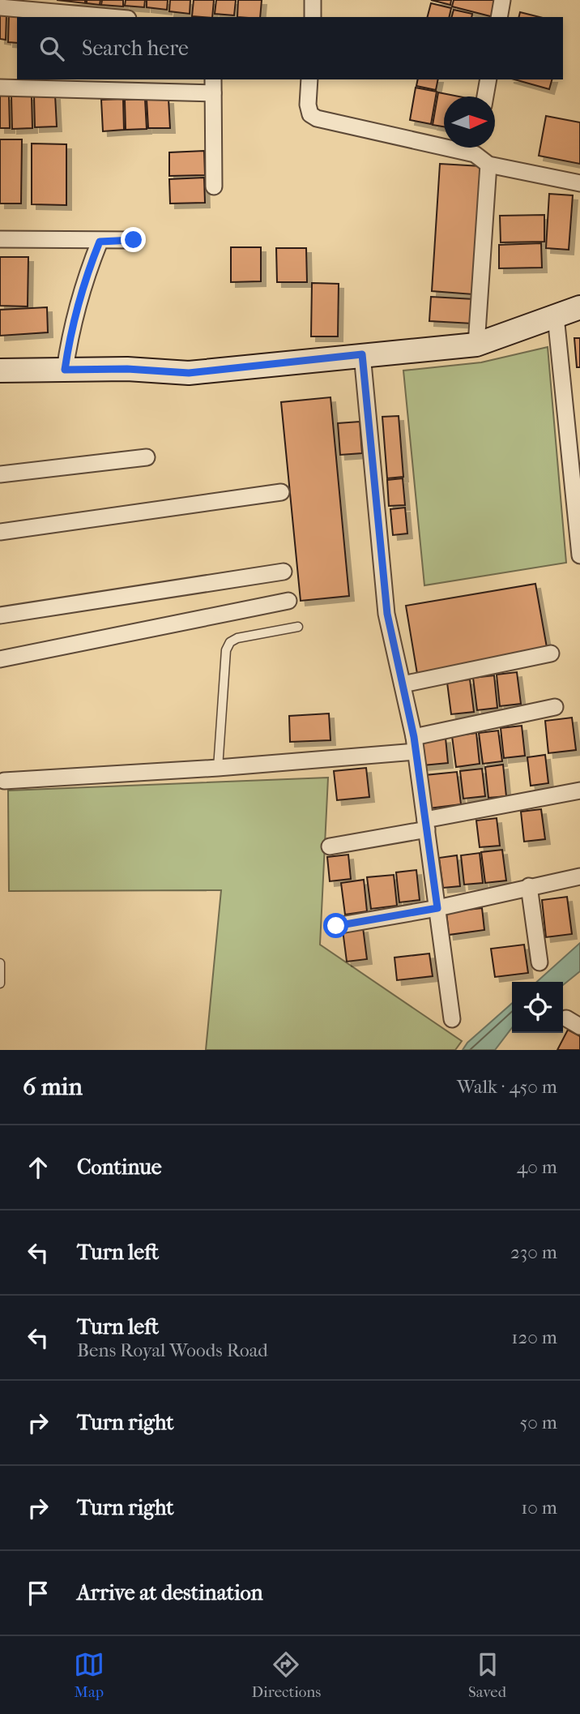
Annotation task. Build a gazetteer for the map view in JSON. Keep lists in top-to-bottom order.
{
  "north": "right",
  "page": {
    "search": "Search here",
    "heading": ["6 min", "Walk · 450 m"],
    "list": [
      ["Continue", "40 m"],
      ["Turn left", "230 m"],
      ["Turn left", "Bens Royal Woods Road", "120 m"],
      ["Turn right", "50 m"],
      ["Turn right", "10 m"],
      "Arrive at destination"
    ],
    "nav": ["Map", "Directions", "Saved"]
  }
}
